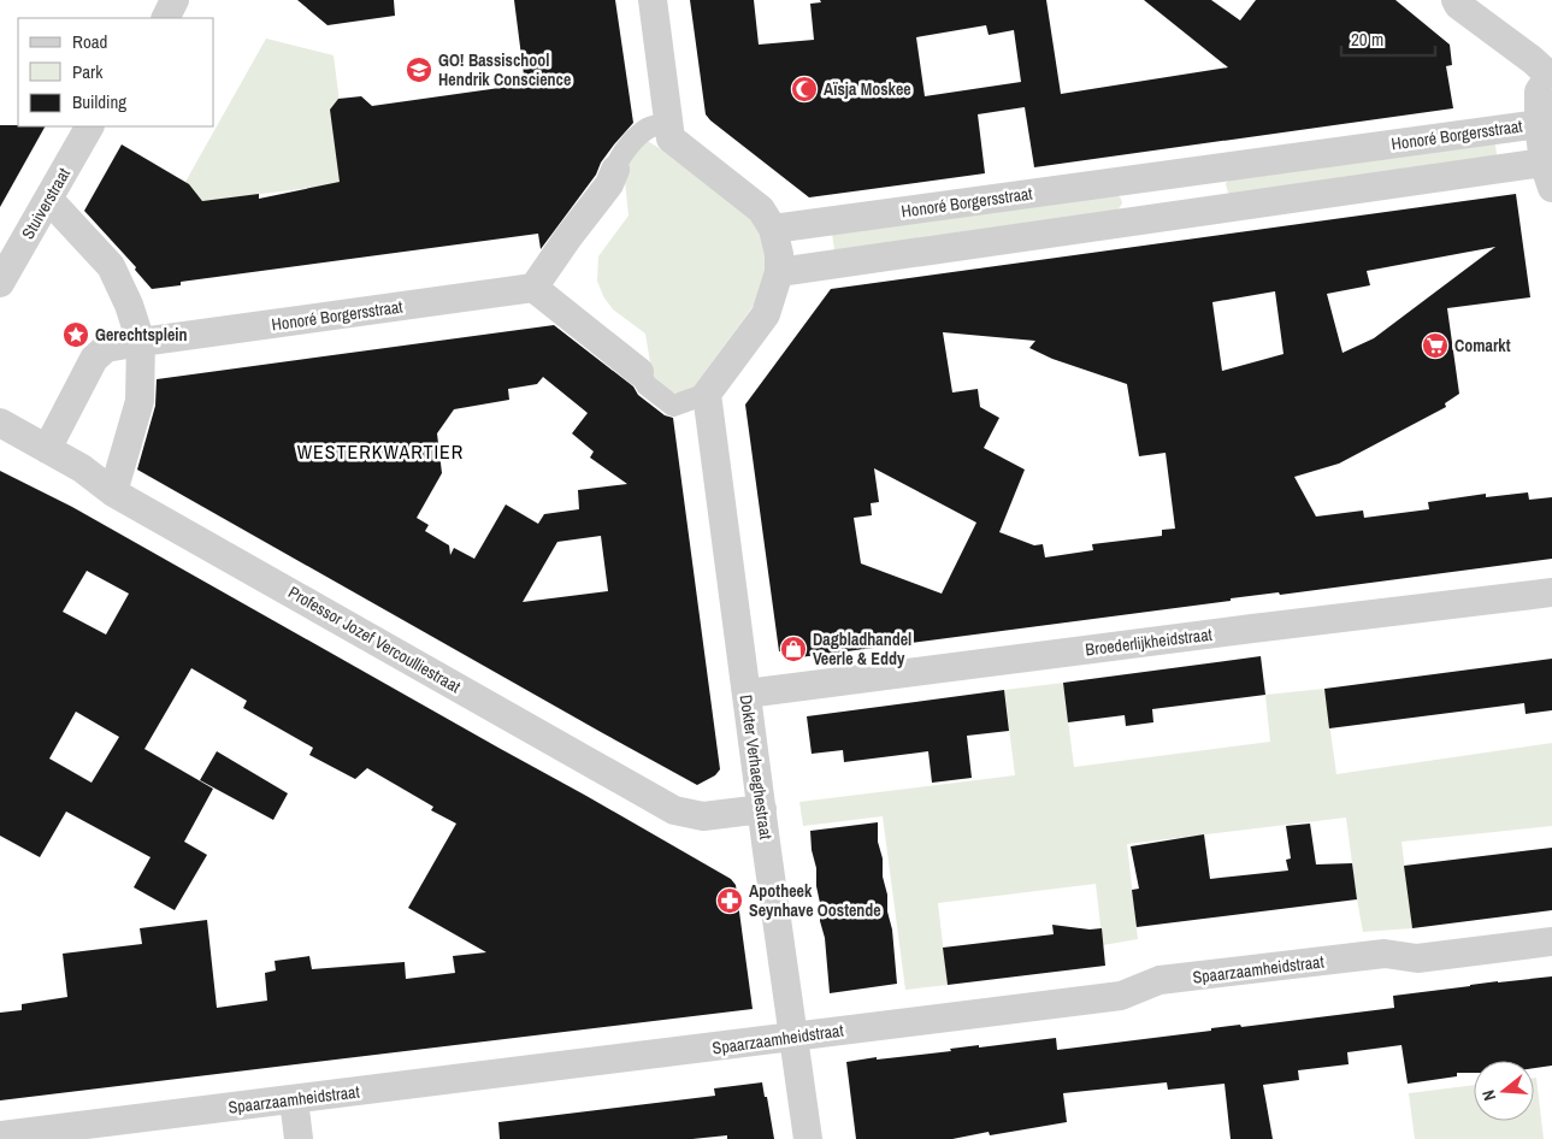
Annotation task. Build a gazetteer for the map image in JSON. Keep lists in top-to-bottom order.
{
  "streets": {
    "street": [
      "Honoré Borgersstraat",
      "Stuiverstraat",
      "Professor Jozef Vercoulliestraat",
      "Broederlijkheidstraat",
      "Dokter Verhaeghestraat",
      "Spaarzaamheidstraat"
    ]
  },
  "crossings": [
    ["Professor Jozef Vercoulliestraat", "Dokter Verhaeghestraat"],
    ["Broederlijkheidstraat", "Dokter Verhaeghestraat"],
    ["Dokter Verhaeghestraat", "Spaarzaamheidstraat"]
  ],
  "districts": ["WESTERKWARTIER"],
  "places": {
    "school or university": ["GO! Bassischool Hendrik Conscience"],
    "mosque": ["Aïsja Moskee"],
    "place": ["Gerechtsplein"],
    "supermarket": ["Comarkt"],
    "shop": ["Dagbladhandel Veerle & Eddy"],
    "pharmacy": ["Apotheek Seynhave Oostende"]
  },
  "legend": ["Road", "Park", "Building"],
  "scale_bar": "20 m",
  "north": "left"
}
